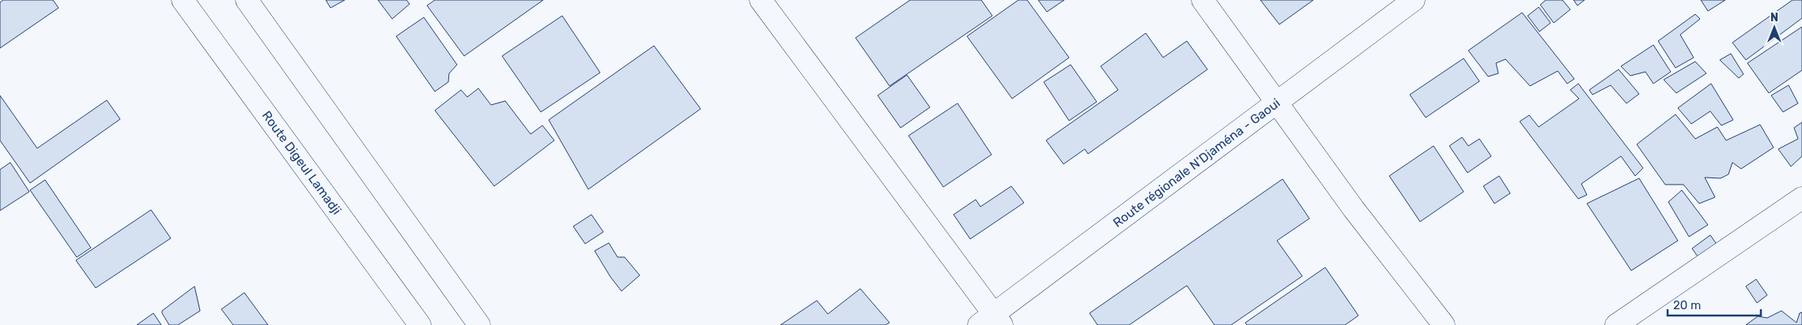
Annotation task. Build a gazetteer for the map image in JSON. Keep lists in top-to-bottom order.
{
  "streets": {
    "street": ["Route Digeul Lamadji", "Route régionale N'Djaména - Gaoui"]
  },
  "scale_bar": "20 m",
  "north": "top"
}
